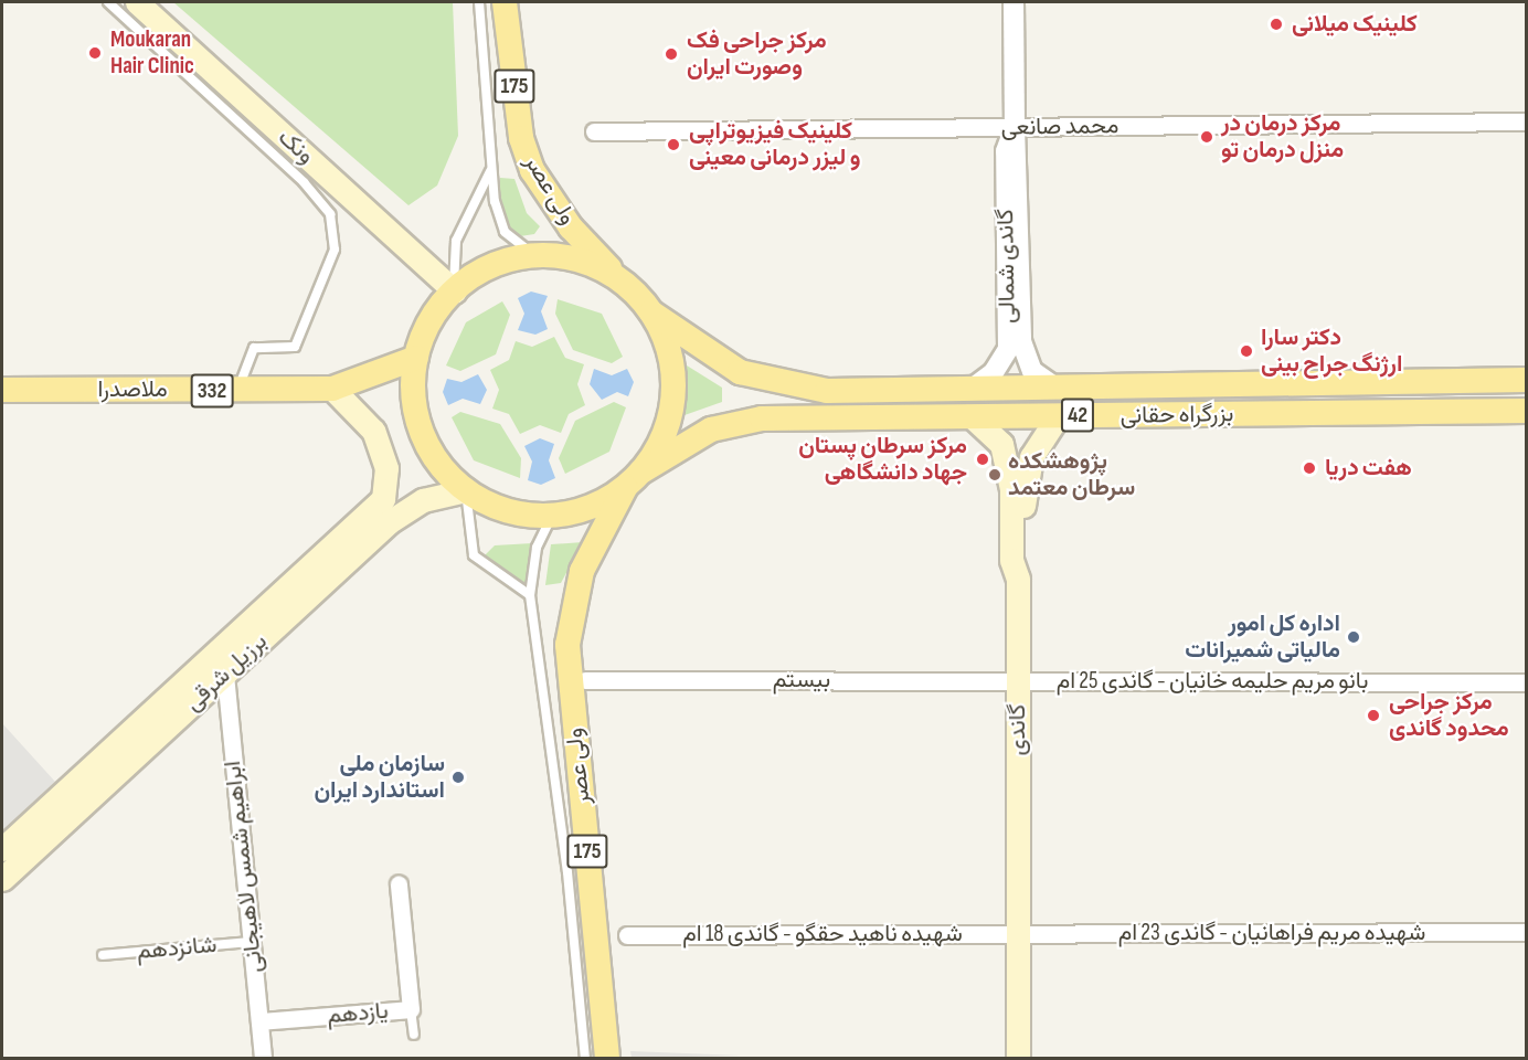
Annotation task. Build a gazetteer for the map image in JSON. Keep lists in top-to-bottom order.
{
  "streets": {
    "main road": [
      "175",
      "ونک",
      "ولی عصر",
      "ملاصدرا",
      "332",
      "42",
      "بزرگراه حقانی",
      "برزیل شرقی",
      "گاندی"
    ],
    "street": [
      "محمد صانعی",
      "گاندی شمالی",
      "بیستم",
      "بانو مریم حلیمه خانیان - گاندی 25 ام",
      "ابراهیم شمس لاهیجانی",
      "شهیده مریم فراهانیان - گاندی 23 ام",
      "شهیده ناهید حقگو - گاندی 18 ام",
      "یازدهم"
    ],
    "lane": ["شانزدهم"]
  },
  "crossings": [
    ["محمد صانعی", "گاندی شمالی"],
    ["ولی عصر", "بزرگراه حقانی"],
    ["گاندی شمالی", "بزرگراه حقانی"],
    ["ملاصدرا", "برزیل شرقی"],
    ["بزرگراه حقانی", "گاندی"],
    ["برزیل شرقی", "ابراهیم شمس لاهیجانی"],
    ["بیستم", "بانو مریم حلیمه خانیان - گاندی 25 ام"],
    ["بیستم", "گاندی"],
    ["بانو مریم حلیمه خانیان - گاندی 25 ام", "گاندی"],
    ["گاندی", "شهیده مریم فراهانیان - گاندی 23 ام"],
    ["گاندی", "شهیده ناهید حقگو - گاندی 18 ام"],
    ["ابراهیم شمس لاهیجانی", "شانزدهم"],
    ["ابراهیم شمس لاهیجانی", "یازدهم"],
    ["شهیده مریم فراهانیان - گاندی 23 ام", "شهیده ناهید حقگو - گاندی 18 ام"]
  ],
  "places": [
    "کلینیک میلانی",
    "Moukaran Hair Clinic",
    "مرکز جراحی فک وصورت ایران",
    "مرکز درمان در منزل درمان تو",
    "کلینیک فیزیوتراپی و لیزر درمانی معینی",
    "دکتر سارا ارژنگ جراح بینی",
    "مرکز سرطان پستان جهاد دانشگاهی",
    "هفت دریا",
    "پژوهشکده سرطان معتمد",
    "اداره کل امور مالیاتی شمیرانات",
    "مرکز جراحی محدود گاندی",
    "سازمان ملی استاندارد ایران"
  ]
}
